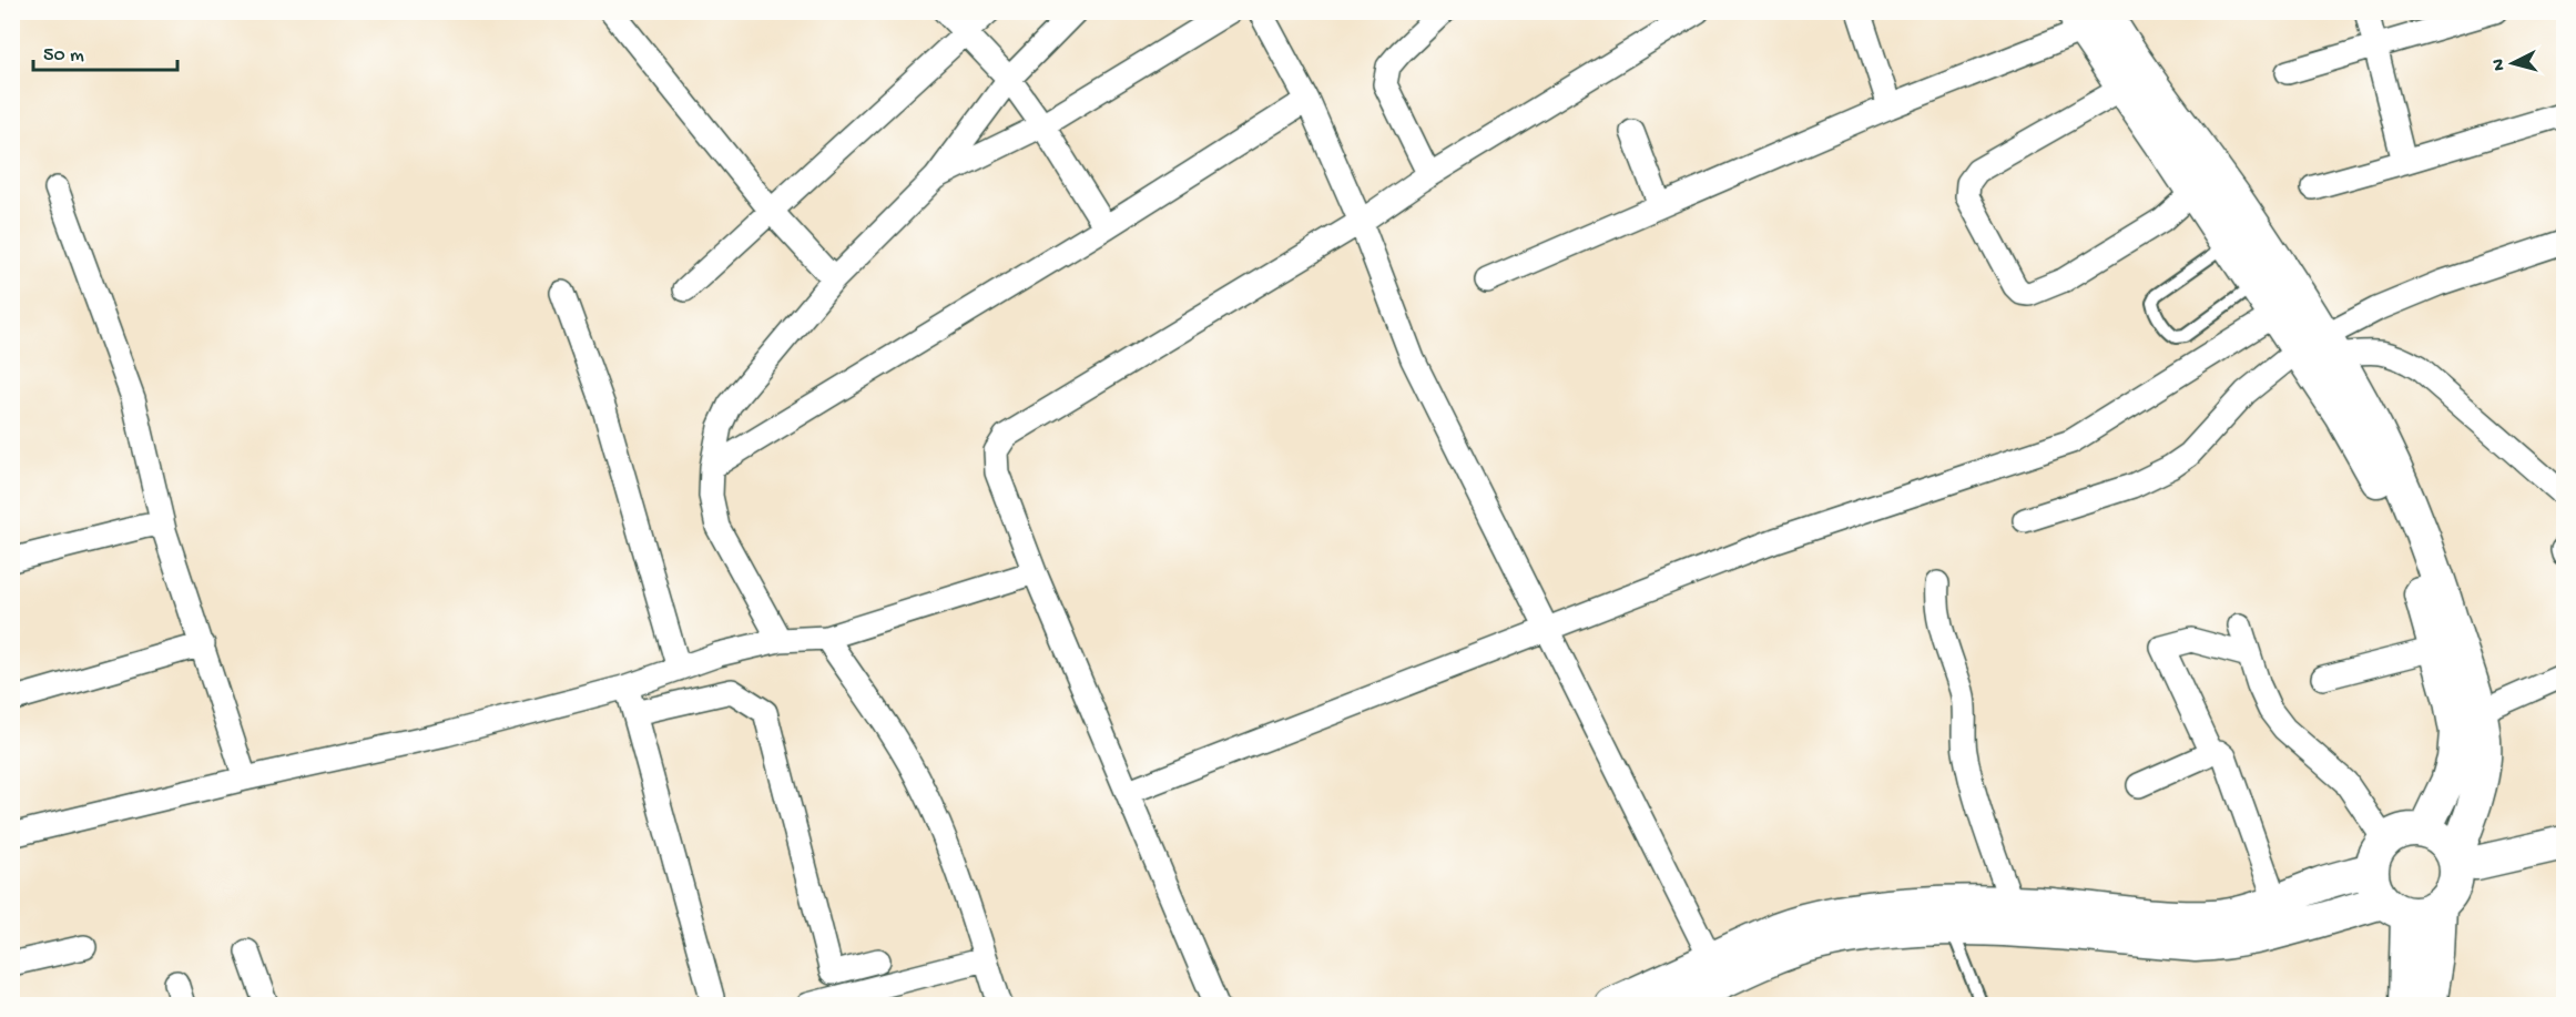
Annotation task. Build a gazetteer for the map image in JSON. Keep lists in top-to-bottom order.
{
  "scale_bar": "50 m",
  "north": "left"
}
